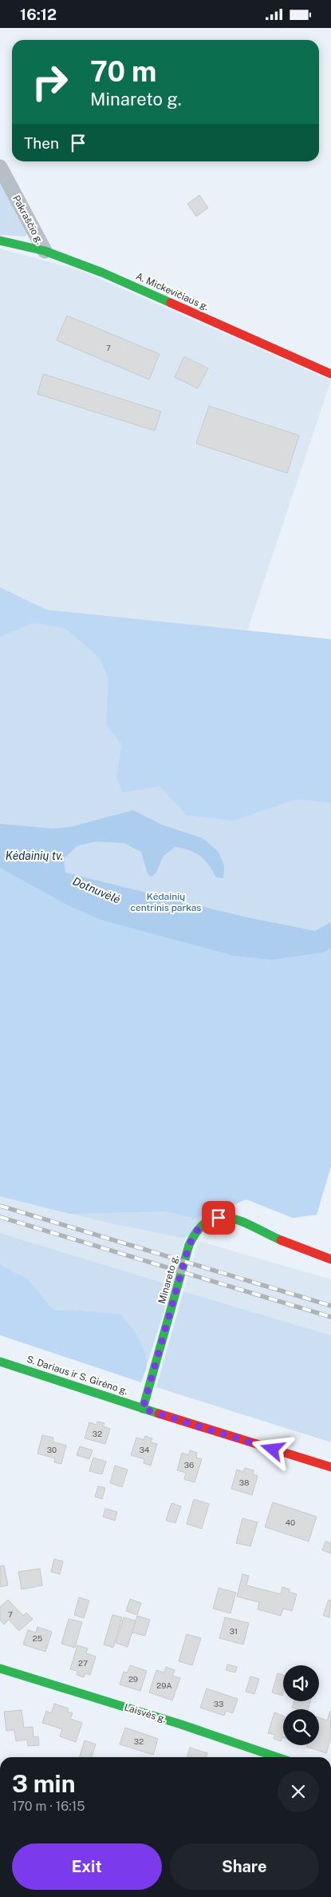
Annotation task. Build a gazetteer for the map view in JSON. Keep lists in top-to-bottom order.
{
  "streets": {
    "street": [
      "Pakraščio g.",
      "A. Mickevičiaus g.",
      "Minareto g.",
      "S. Dariaus ir S. Girėno g.",
      "Laisvės g."
    ]
  },
  "crossings": [
    ["Pakraščio g.", "A. Mickevičiaus g."],
    ["Minareto g.", "S. Dariaus ir S. Girėno g."]
  ],
  "water": ["Kėdainių tv.", "Dotnuvėlė"],
  "parks": ["Kėdainių centrinis parkas"],
  "house_numbers": [
    "7",
    "32",
    "30",
    "34",
    "36",
    "38",
    "40",
    "7",
    "31",
    "25",
    "27",
    "29",
    "29A",
    "33",
    "32"
  ],
  "page": {
    "status": "16:12",
    "turn": ["70 m", "Minareto g."],
    "then": "Then",
    "heading": ["3 min", "170 m · 16:15"],
    "buttons": ["Exit", "Share"]
  }
}
